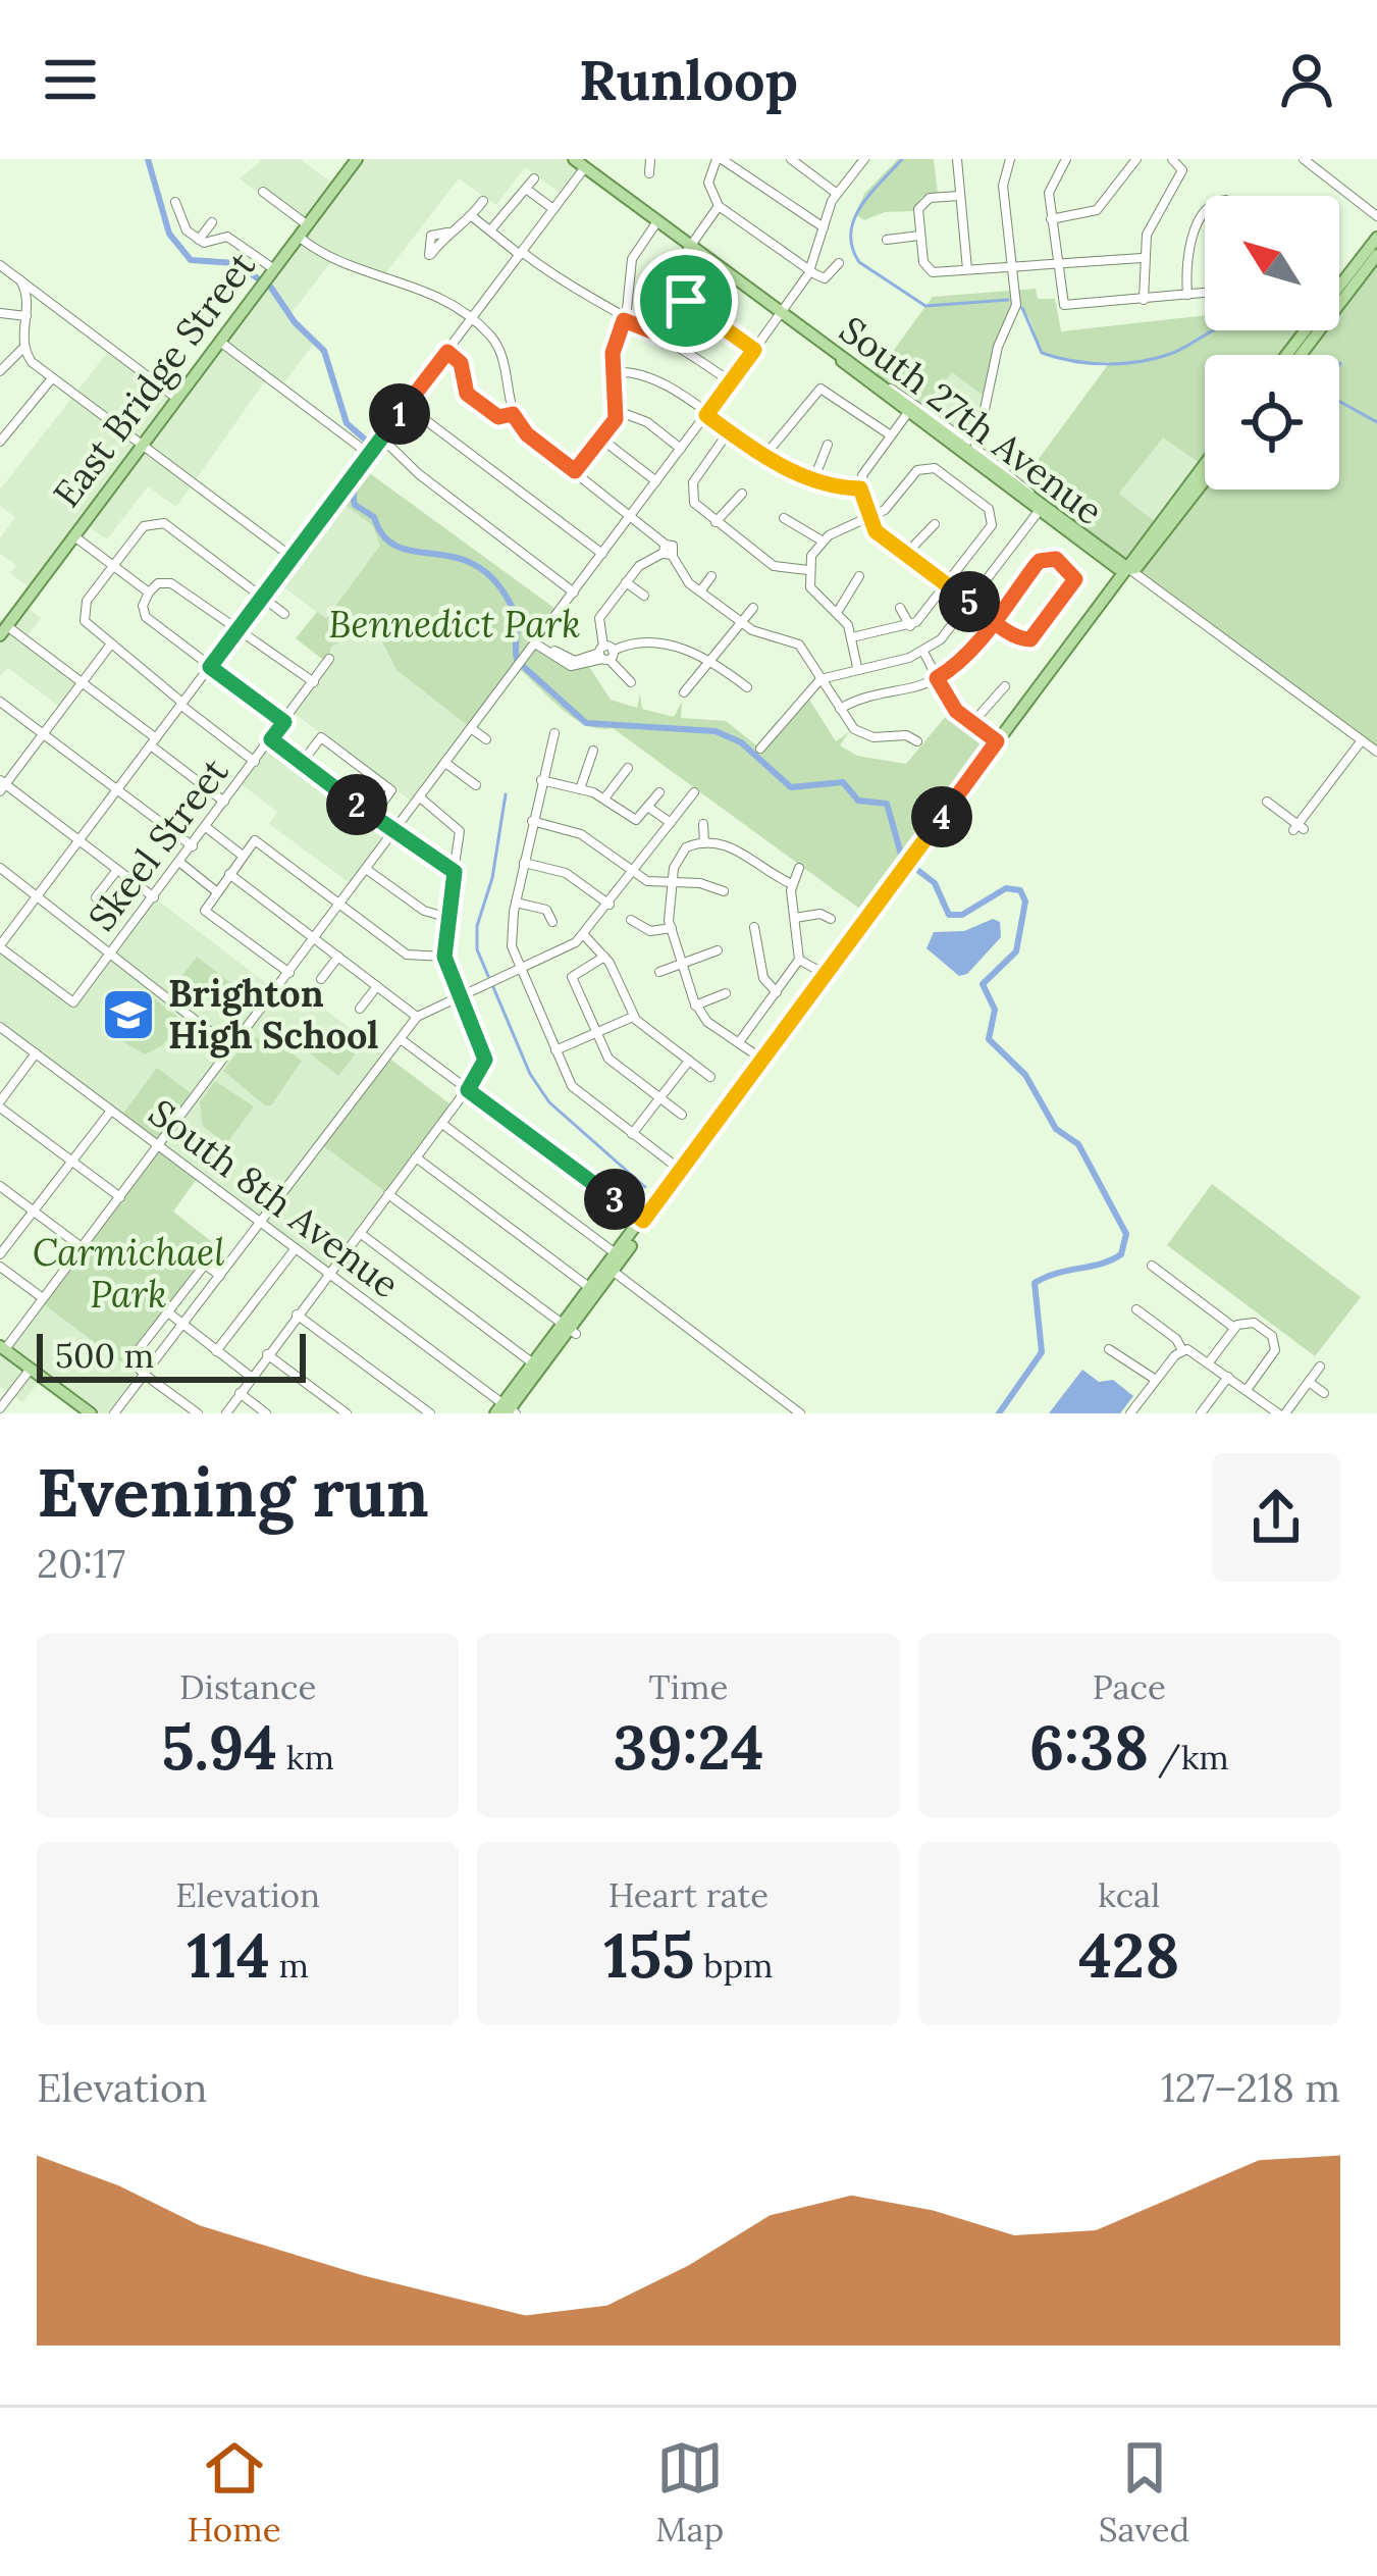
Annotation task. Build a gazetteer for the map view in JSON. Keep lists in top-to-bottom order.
{
  "streets": {
    "main road": ["East Bridge Street", "South 27th Avenue"],
    "street": ["Skeel Street", "South 8th Avenue"]
  },
  "parks": ["Bennedict Park", "Carmichael Park"],
  "places": {
    "school or university": ["Brighton High School"]
  },
  "scale_bar": "500 m",
  "north": "top left",
  "page": {
    "header": "Runloop",
    "pins": [
      "1",
      "5",
      "2",
      "4",
      "3"
    ],
    "scale": "500 m",
    "heading": ["Evening run", "20:17"],
    "stats": [
      ["Distance", "5.94 km"],
      ["Time", "39:24"],
      ["Pace", "6:38 /km"],
      ["Elevation", "114 m"],
      ["Heart rate", "155 bpm"],
      ["kcal", "428"]
    ],
    "chart": ["Elevation", "127–218 m"],
    "tabs": ["Home", "Map", "Saved"]
  }
}
